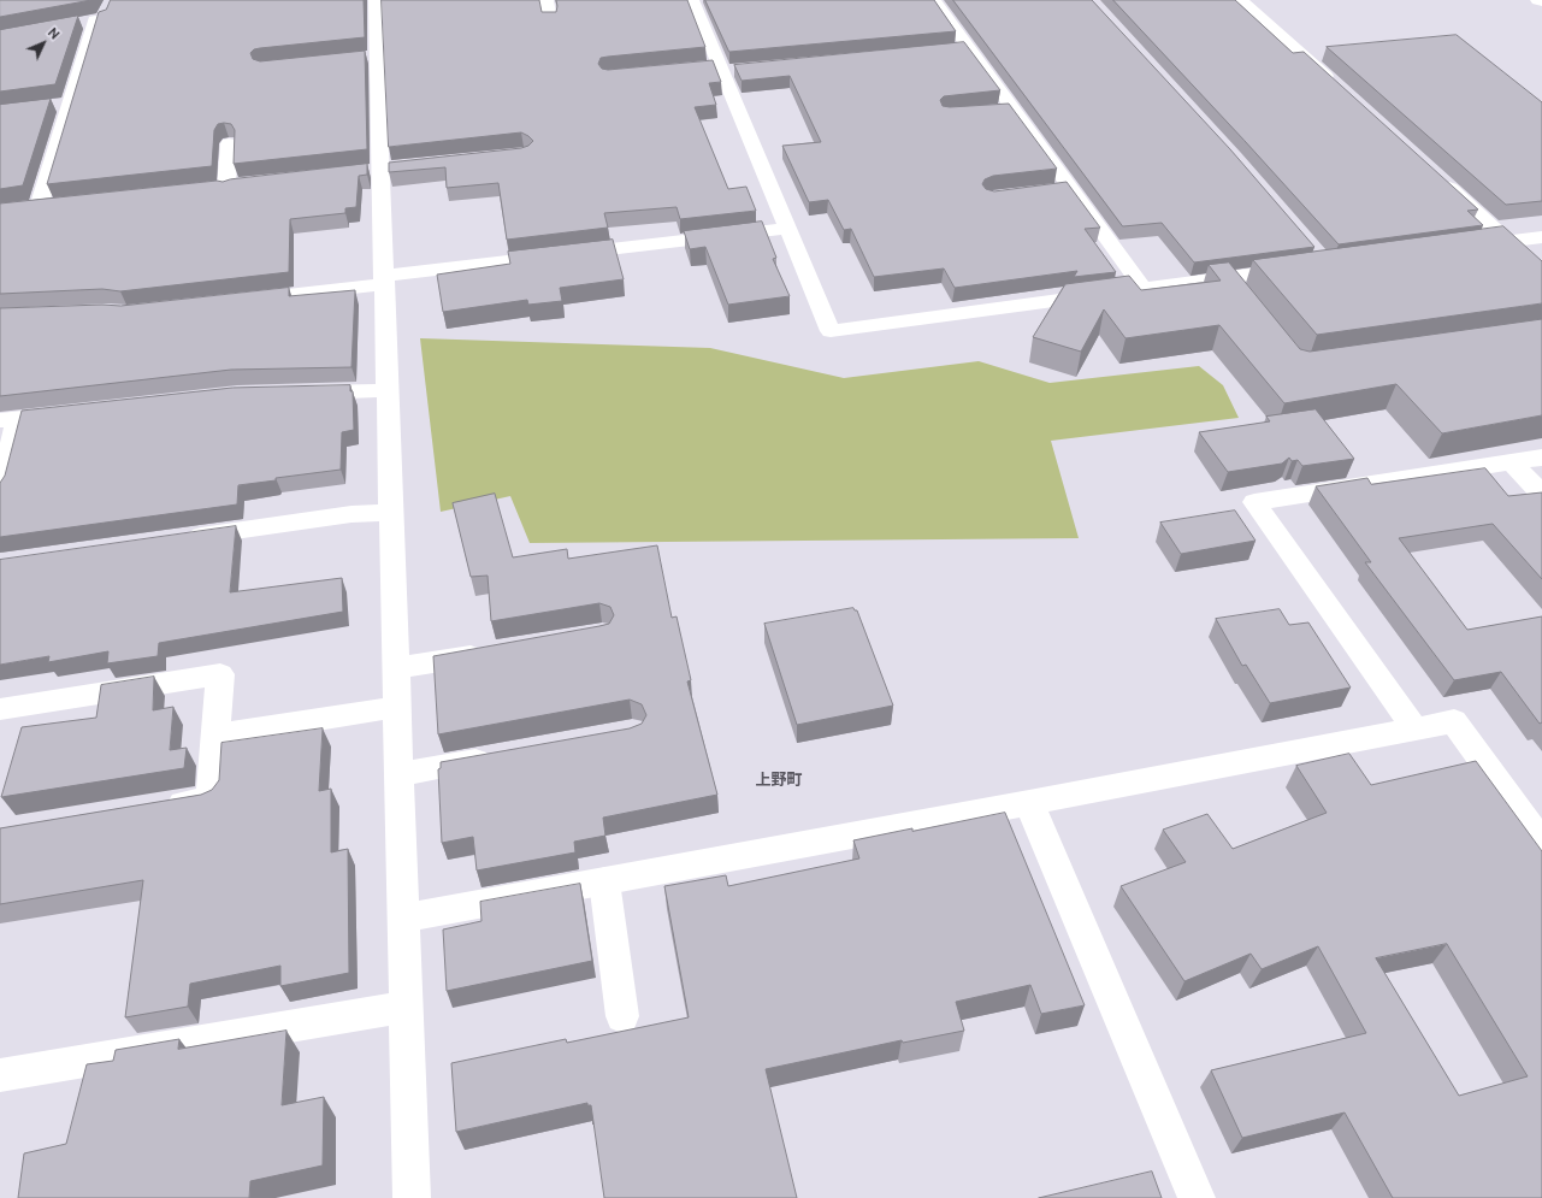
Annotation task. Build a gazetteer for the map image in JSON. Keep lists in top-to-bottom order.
{
  "districts": ["上野町"],
  "north": "top right"
}
